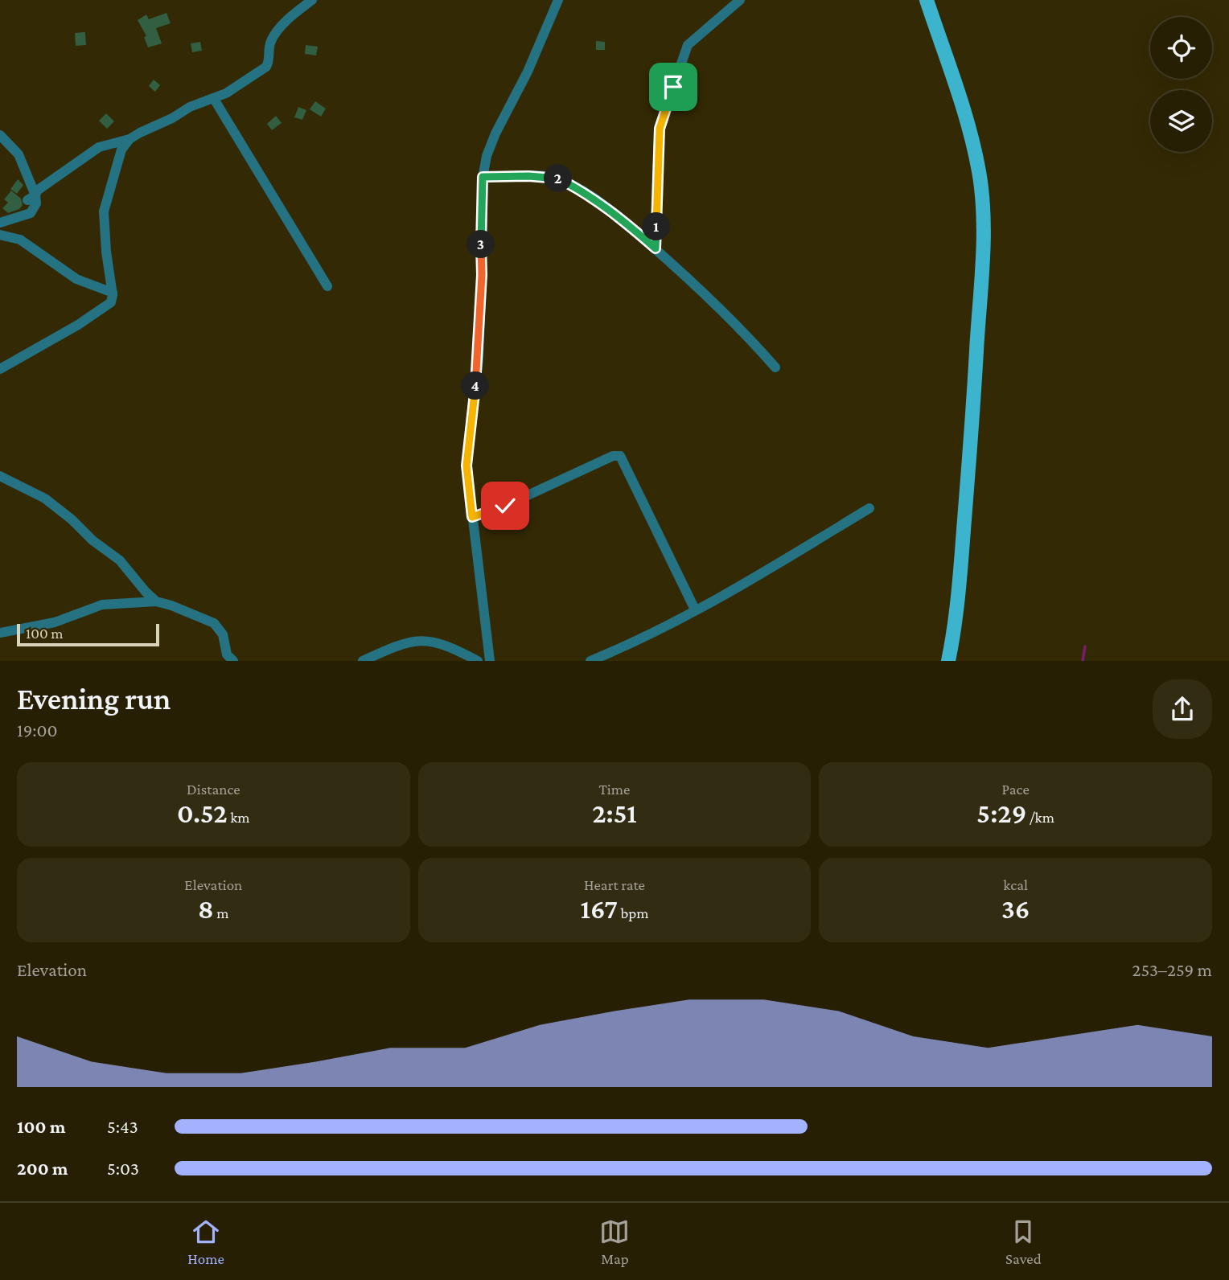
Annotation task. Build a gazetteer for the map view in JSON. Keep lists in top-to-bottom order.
{
  "scale_bar": "100 m",
  "page": {
    "pins": [
      "2",
      "1",
      "3",
      "4"
    ],
    "scale": "100 m",
    "heading": ["Evening run", "19:00"],
    "stats": [
      ["Distance", "0.52 km"],
      ["Time", "2:51"],
      ["Pace", "5:29 /km"],
      ["Elevation", "8 m"],
      ["Heart rate", "167 bpm"],
      ["kcal", "36"]
    ],
    "chart": ["Elevation", "253–259 m"],
    "list": [
      {
        "name": "100 m",
        "note": "5:43"
      },
      {
        "name": "200 m",
        "note": "5:03"
      }
    ],
    "tabs": ["Home", "Map", "Saved"]
  }
}
